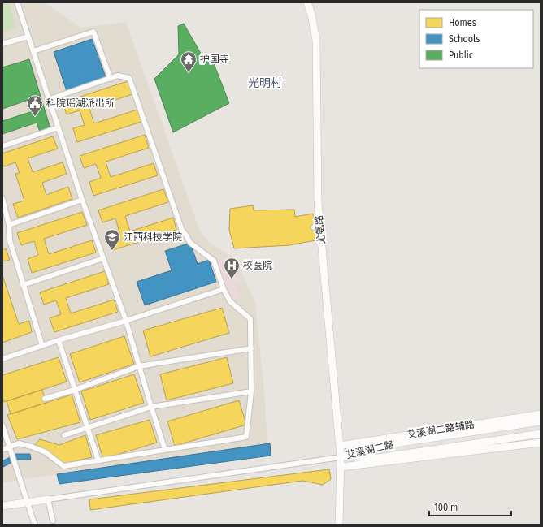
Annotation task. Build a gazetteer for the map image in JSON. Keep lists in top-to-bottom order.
{
  "streets": {
    "main road": ["尤氨路", "艾溪湖二路辅路", "艾溪湖二路"]
  },
  "crossings": [
    ["尤氨路", "艾溪湖二路辅路"],
    ["尤氨路", "艾溪湖二路"]
  ],
  "districts": ["光明村"],
  "places": {
    "temple": ["护国寺"],
    "public building": ["科院瑶湖派出所"],
    "school or university": ["江西科技学院"],
    "hospital": ["校医院"]
  },
  "legend": ["Homes", "Schools", "Public"],
  "scale_bar": "100 m"
}
